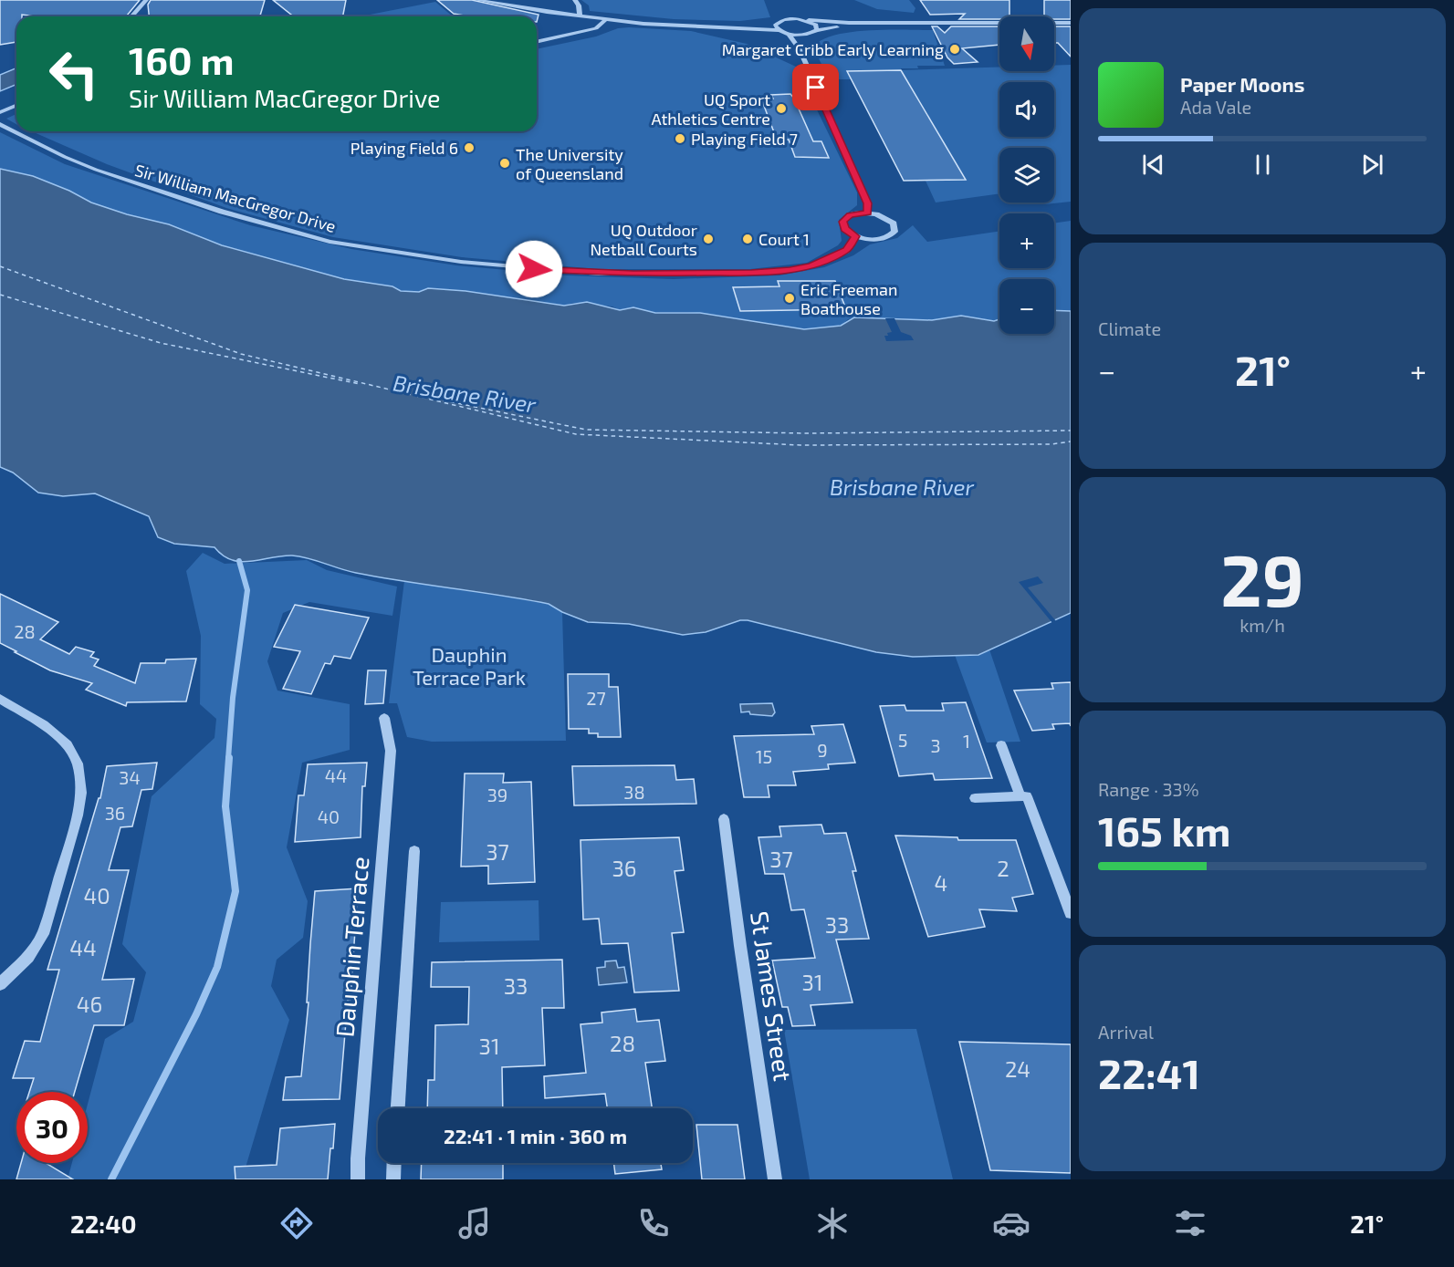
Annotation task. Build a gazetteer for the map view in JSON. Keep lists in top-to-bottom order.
{
  "streets": {
    "street": ["Sir William MacGregor Drive", "Dauphin Terrace", "St James Street"]
  },
  "water": ["Brisbane River"],
  "parks": ["Dauphin Terrace Park"],
  "places": [
    "Margaret Cribb Early Learning",
    "UQ Sport Athletics Centre",
    "Playing Field 7",
    "Playing Field 6",
    "The University of Queensland",
    "UQ Outdoor Netball Courts",
    "Court 1",
    "Eric Freeman Boathouse"
  ],
  "house_numbers": [
    "28",
    "27",
    "5",
    "1",
    "3",
    "9",
    "15",
    "44",
    "34",
    "38",
    "39",
    "36",
    "40",
    "37",
    "37",
    "36",
    "2",
    "4",
    "40",
    "33",
    "44",
    "31",
    "33",
    "46",
    "28",
    "31",
    "24"
  ],
  "north": "bottom",
  "page": {
    "map_buttons": ["+", "−"],
    "turn": ["160 m", "Sir William MacGregor Drive"],
    "song": ["Paper Moons", "Ada Vale"],
    "tile": [
      "Climate",
      ["29", "km/h"],
      ["Range · 33%", "165 km"],
      ["Arrival", "22:41"]
    ],
    "heat": ["−", "21°", "+"],
    "limit": "30",
    "trip": "22:41 · 1 min · 360 m",
    "tabs": ["22:40", "21°"]
  }
}
